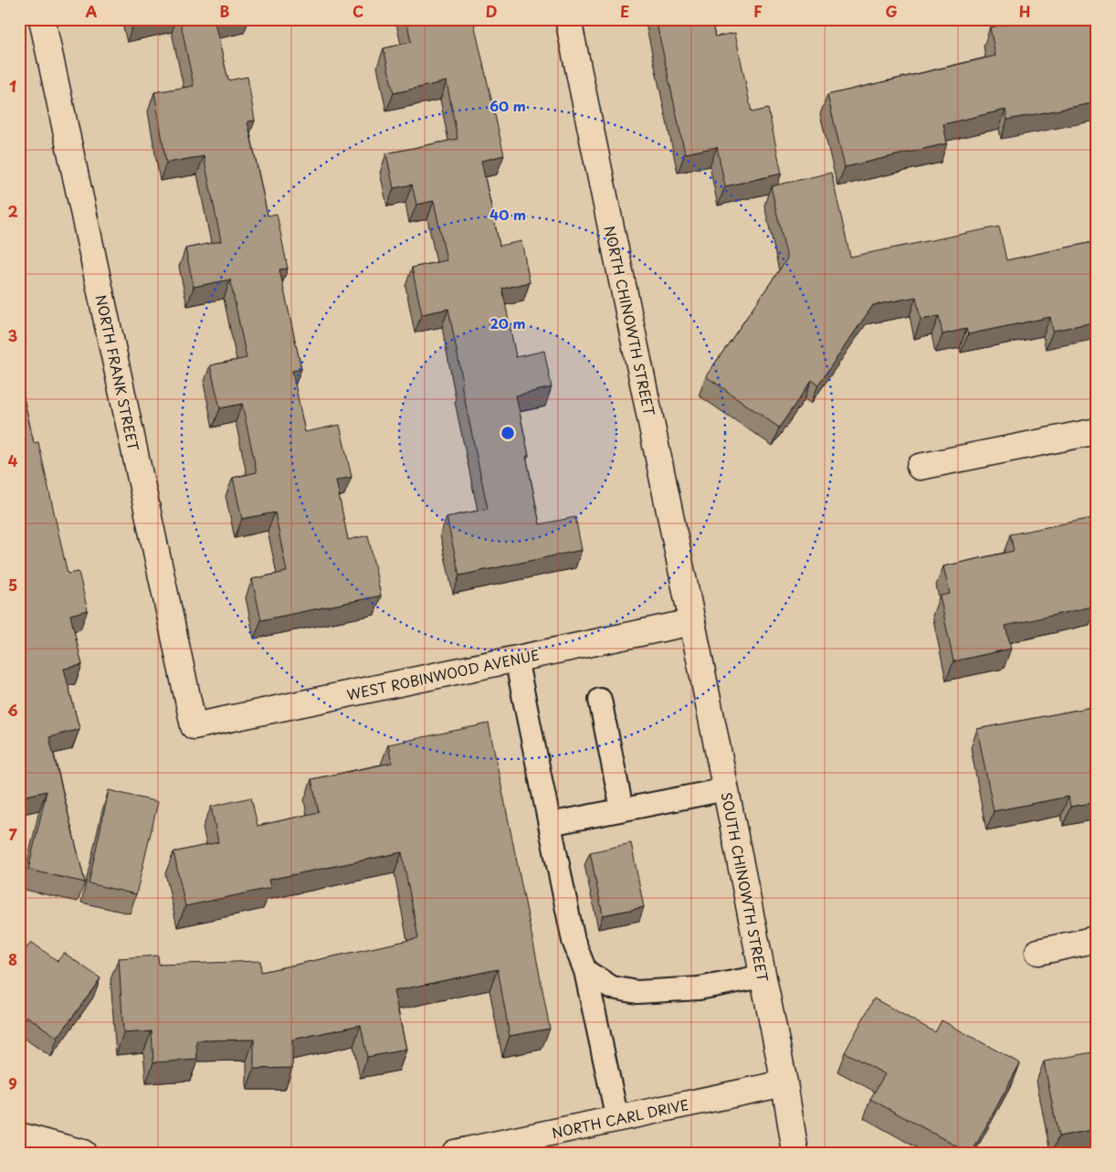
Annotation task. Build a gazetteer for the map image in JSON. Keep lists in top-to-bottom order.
{
  "streets": {
    "street": [
      "NORTH CHINOWTH STREET",
      "NORTH FRANK STREET",
      "WEST ROBINWOOD AVENUE",
      "SOUTH CHINOWTH STREET",
      "NORTH CARL DRIVE"
    ]
  },
  "crossings": [
    ["NORTH CHINOWTH STREET", "WEST ROBINWOOD AVENUE"],
    ["NORTH CHINOWTH STREET", "SOUTH CHINOWTH STREET"],
    ["NORTH FRANK STREET", "WEST ROBINWOOD AVENUE"],
    ["WEST ROBINWOOD AVENUE", "SOUTH CHINOWTH STREET"],
    ["SOUTH CHINOWTH STREET", "NORTH CARL DRIVE"]
  ],
  "grid": {
    "columns": [
      "A",
      "B",
      "C",
      "D",
      "E",
      "F",
      "G",
      "H"
    ],
    "rows": [
      "1",
      "2",
      "3",
      "4",
      "5",
      "6",
      "7",
      "8",
      "9"
    ]
  },
  "rings": ["60 m", "40 m", "20 m"]
}
